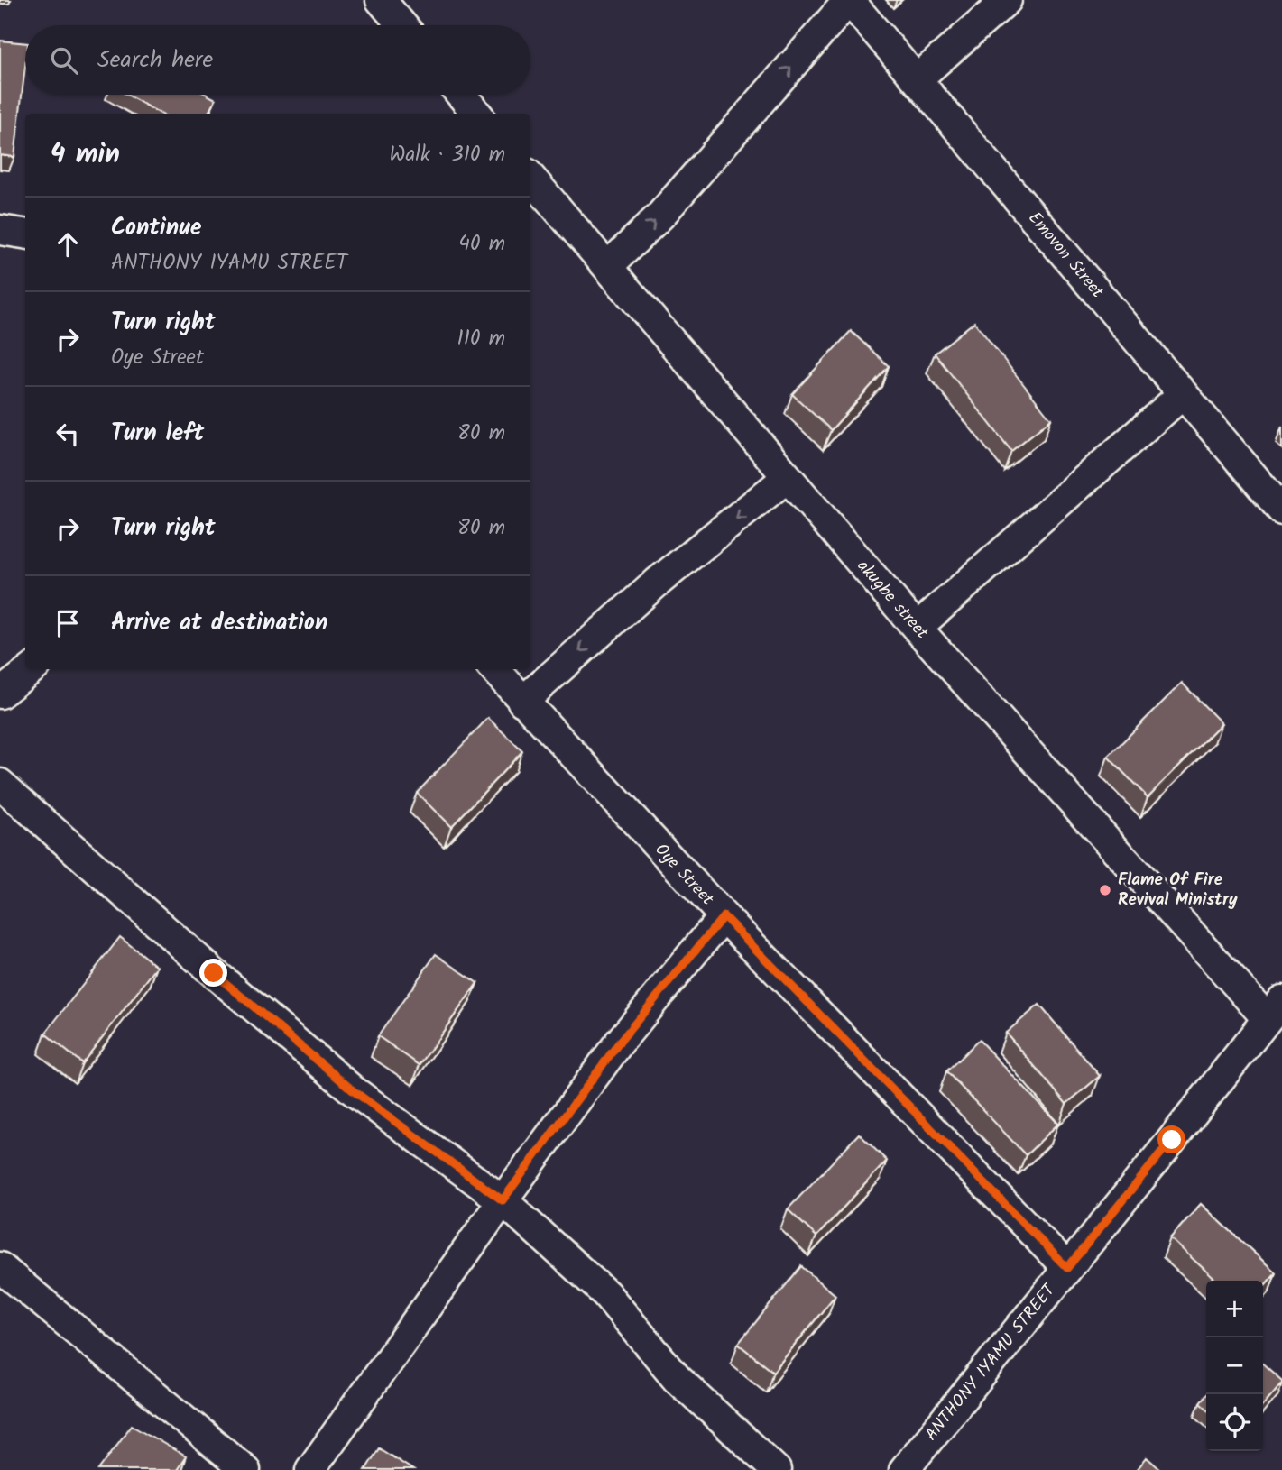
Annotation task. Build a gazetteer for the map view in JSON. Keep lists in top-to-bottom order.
{
  "streets": {
    "street": [
      "Emovon Street",
      "akugbe street",
      "Oye Street",
      "ANTHONY IYAMU STREET"
    ]
  },
  "crossings": [
    ["akugbe street", "ANTHONY IYAMU STREET"],
    ["Oye Street", "ANTHONY IYAMU STREET"]
  ],
  "places": ["Flame Of Fire Revival Ministry"],
  "page": {
    "search": "Search here",
    "heading": ["4 min", "Walk · 310 m"],
    "list": [
      ["Continue", "ANTHONY IYAMU STREET", "40 m"],
      ["Turn right", "Oye Street", "110 m"],
      ["Turn left", "80 m"],
      ["Turn right", "80 m"],
      "Arrive at destination"
    ],
    "map_buttons": ["+", "−"]
  }
}
